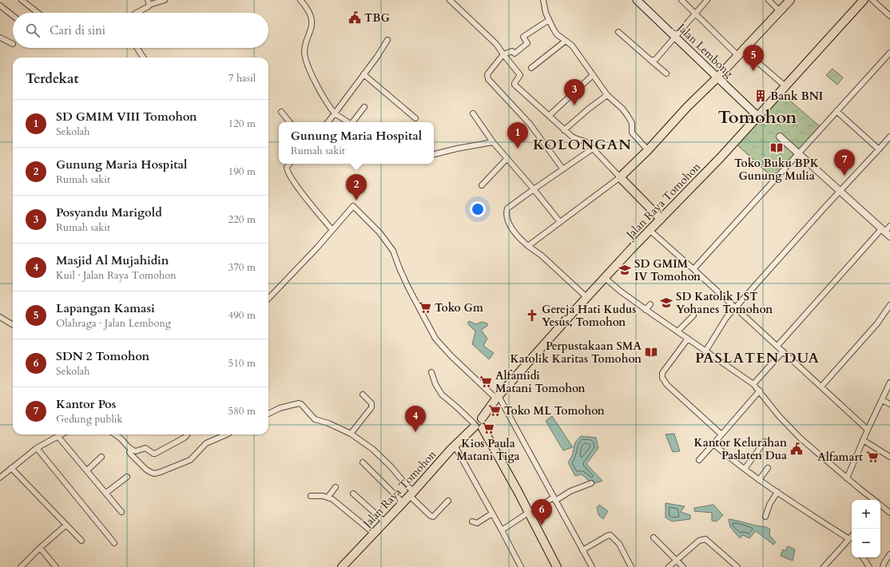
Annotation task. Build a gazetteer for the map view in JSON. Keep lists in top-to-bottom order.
{
  "streets": {
    "main road": ["Jalan Lembong", "Jalan Raya Tomohon"]
  },
  "crossings": [
    ["Jalan Lembong", "Jalan Raya Tomohon"]
  ],
  "districts": ["Tomohon", "KOLONGAN", "PASLATEN DUA"],
  "places": {
    "public building": ["TBG", "Kantor Kelurahan Paslaten Dua"],
    "building": ["Bank BNI"],
    "library": ["Toko Buku BPK Gunung Mulia", "Perpustakaan SMA Katolik Karitas Tomohon"],
    "school or university": ["SD GMIM IV Tomohon", "SD Katolik I ST Yohanes Tomohon"],
    "supermarket": [
      "Toko Gm",
      "Alfamidi Matani Tomohon",
      "Toko ML Tomohon",
      "Kios Paula Matani Tiga",
      "Alfamart"
    ],
    "church": ["Gereja Hati Kudus Yesus, Tomohon"]
  },
  "page": {
    "search": "Cari di sini",
    "pins": [
      "5",
      "3",
      "1",
      "7",
      "2",
      "4",
      "6"
    ],
    "heading": ["Terdekat", "7 hasil"],
    "list": [
      {
        "mark": "1",
        "name": "SD GMIM VIII Tomohon",
        "note": "Sekolah",
        "value": "120 m"
      },
      {
        "mark": "2",
        "name": "Gunung Maria Hospital",
        "note": "Rumah sakit",
        "value": "190 m"
      },
      {
        "mark": "3",
        "name": "Posyandu Marigold",
        "note": "Rumah sakit",
        "value": "220 m"
      },
      {
        "mark": "4",
        "name": "Masjid Al Mujahidin",
        "note": "Kuil · Jalan Raya Tomohon",
        "value": "370 m"
      },
      {
        "mark": "5",
        "name": "Lapangan Kamasi",
        "note": "Olahraga · Jalan Lembong",
        "value": "490 m"
      },
      {
        "mark": "6",
        "name": "SDN 2 Tomohon",
        "note": "Sekolah",
        "value": "510 m"
      },
      {
        "mark": "7",
        "name": "Kantor Pos",
        "note": "Gedung publik",
        "value": "580 m"
      }
    ],
    "popup": ["Gunung Maria Hospital", "Rumah sakit"],
    "map_buttons": ["+", "−"]
  }
}
